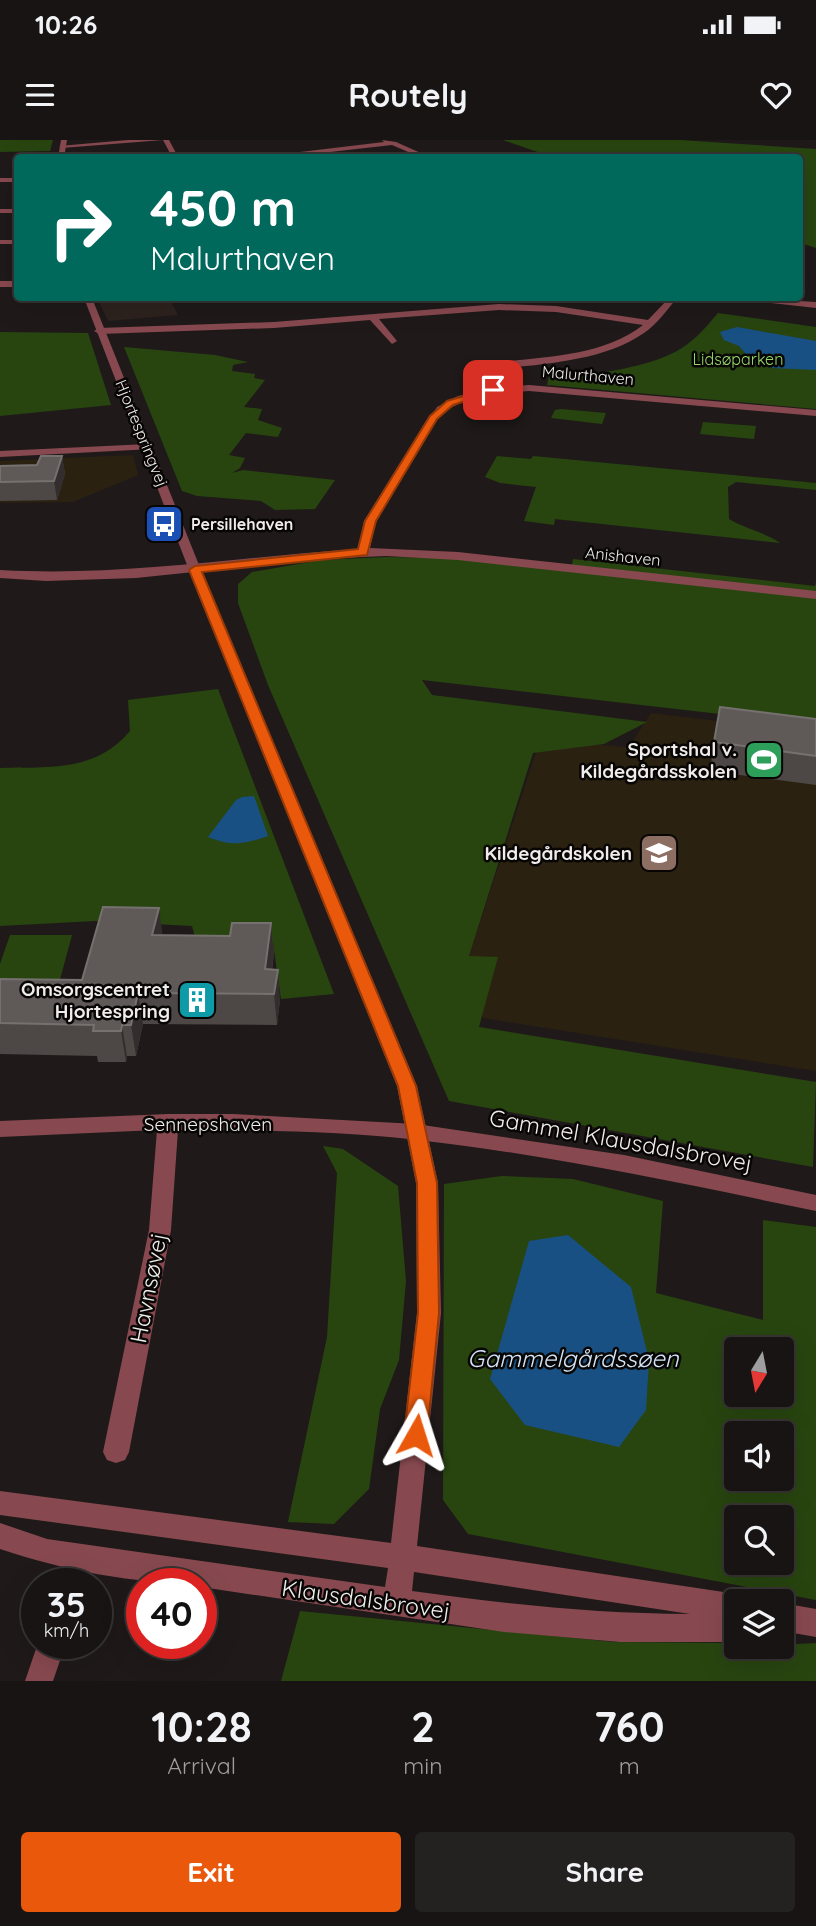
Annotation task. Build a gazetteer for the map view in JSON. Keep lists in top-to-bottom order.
{
  "streets": {
    "street": [
      "Malurthaven",
      "Hjortespringvej",
      "Anishaven",
      "Sennepshaven",
      "Gammel Klausdalsbrovej",
      "Havnsøvej",
      "Klausdalsbrovej"
    ]
  },
  "crossings": [
    ["Malurthaven", "Anishaven"],
    ["Hjortespringvej", "Sennepshaven"],
    ["Hjortespringvej", "Gammel Klausdalsbrovej"],
    ["Hjortespringvej", "Klausdalsbrovej"],
    ["Sennepshaven", "Gammel Klausdalsbrovej"],
    ["Sennepshaven", "Havnsøvej"]
  ],
  "water": ["Gammelgårdssøen"],
  "parks": ["Lidsøparken"],
  "places": {
    "bus stop": ["Persillehaven"],
    "sports": ["Sportshal v. Kildegårdsskolen"],
    "school or university": ["Kildegårdskolen"],
    "building": ["Omsorgscentret Hjortespring"]
  },
  "north": "bottom",
  "page": {
    "status": "10:26",
    "header": "Routely",
    "turn": ["450 m", "Malurthaven"],
    "speed": "35 km/h",
    "limit": "40",
    "eta": [
      "10:28",
      "Arrival",
      "2",
      "min",
      "760",
      "m"
    ],
    "buttons": ["Exit", "Share"]
  }
}
